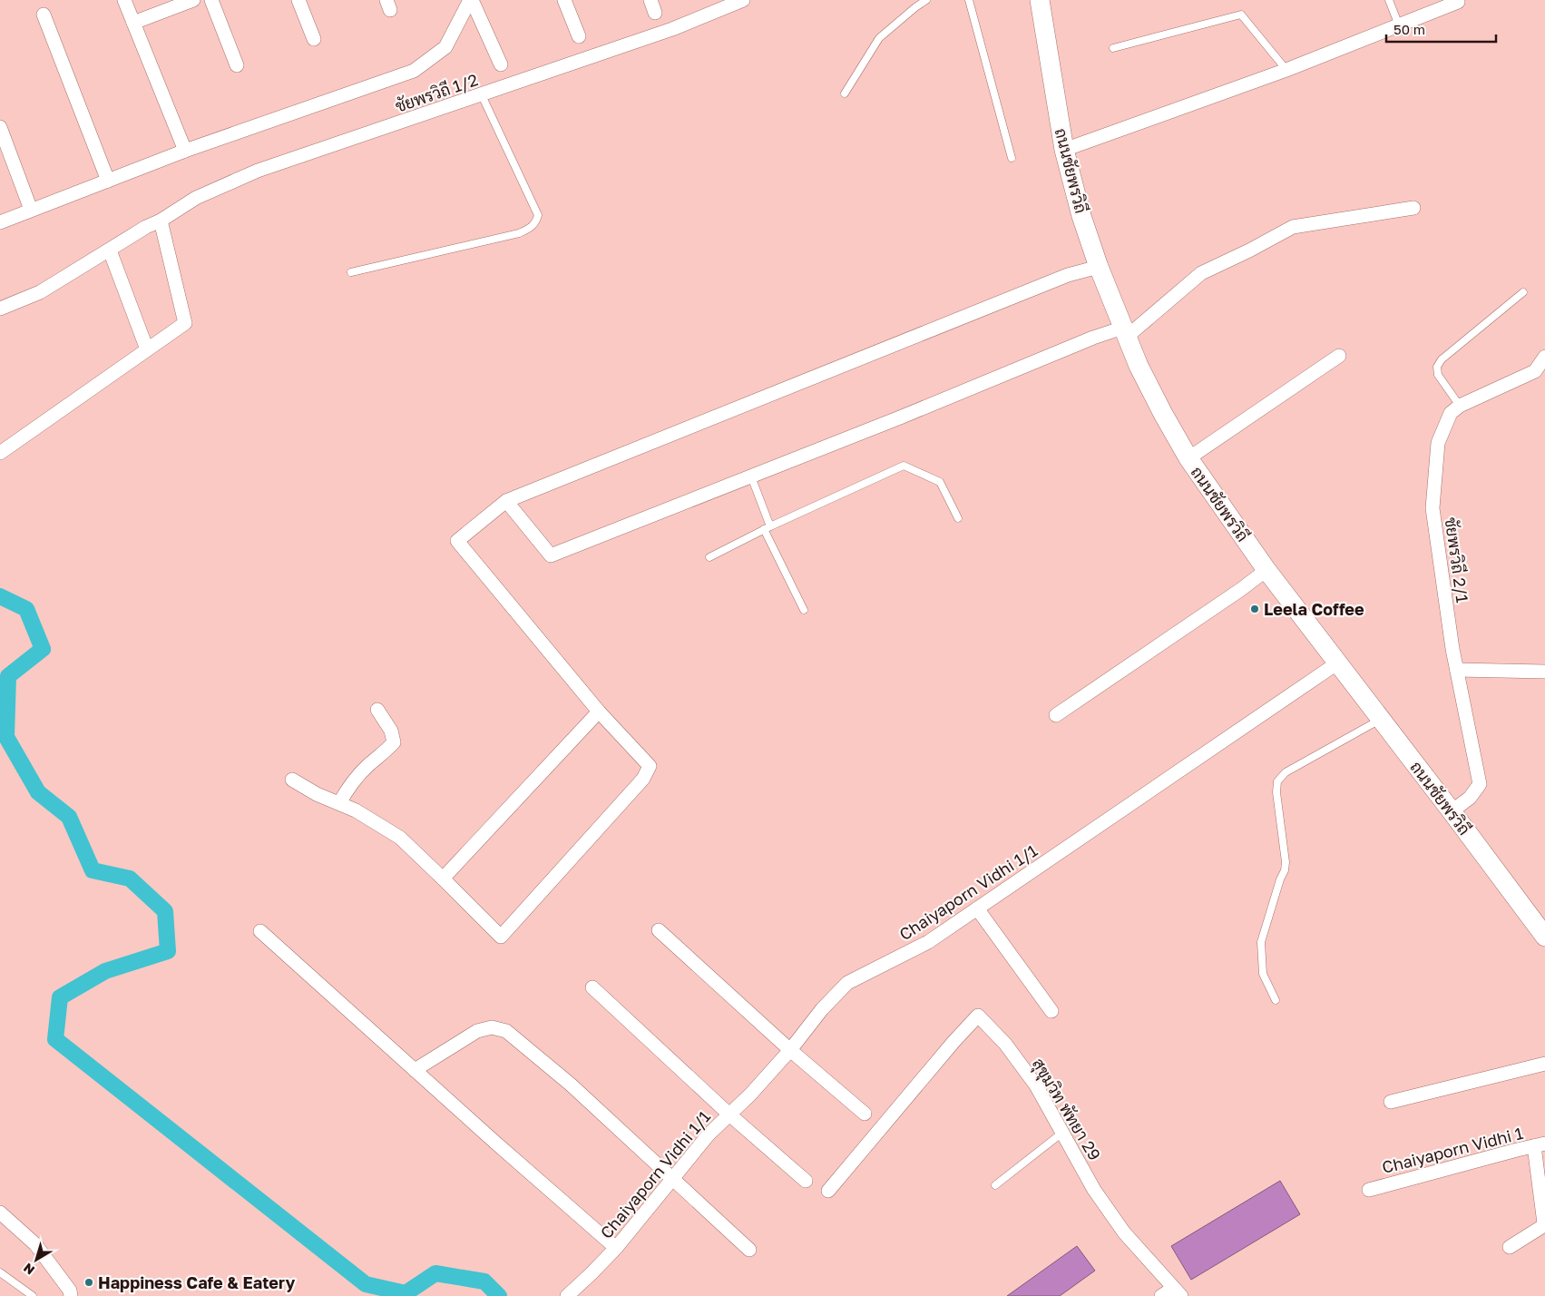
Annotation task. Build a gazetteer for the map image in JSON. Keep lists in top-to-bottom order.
{
  "streets": {
    "main road": ["ถนนชัยพรวิถี"],
    "street": [
      "ชัยพรวิถี 1/2",
      "ชัยพรวิถี 2/1",
      "Chaiyaporn Vidhi 1/1",
      "สุขุมวิท พัทยา 29",
      "Chaiyaporn Vidhi 1"
    ]
  },
  "crossings": [
    ["ถนนชัยพรวิถี", "ชัยพรวิถี 2/1"],
    ["ถนนชัยพรวิถี", "Chaiyaporn Vidhi 1/1"]
  ],
  "places": ["Leela Coffee", "Happiness Cafe & Eatery"],
  "scale_bar": "50 m",
  "north": "bottom left"
}
